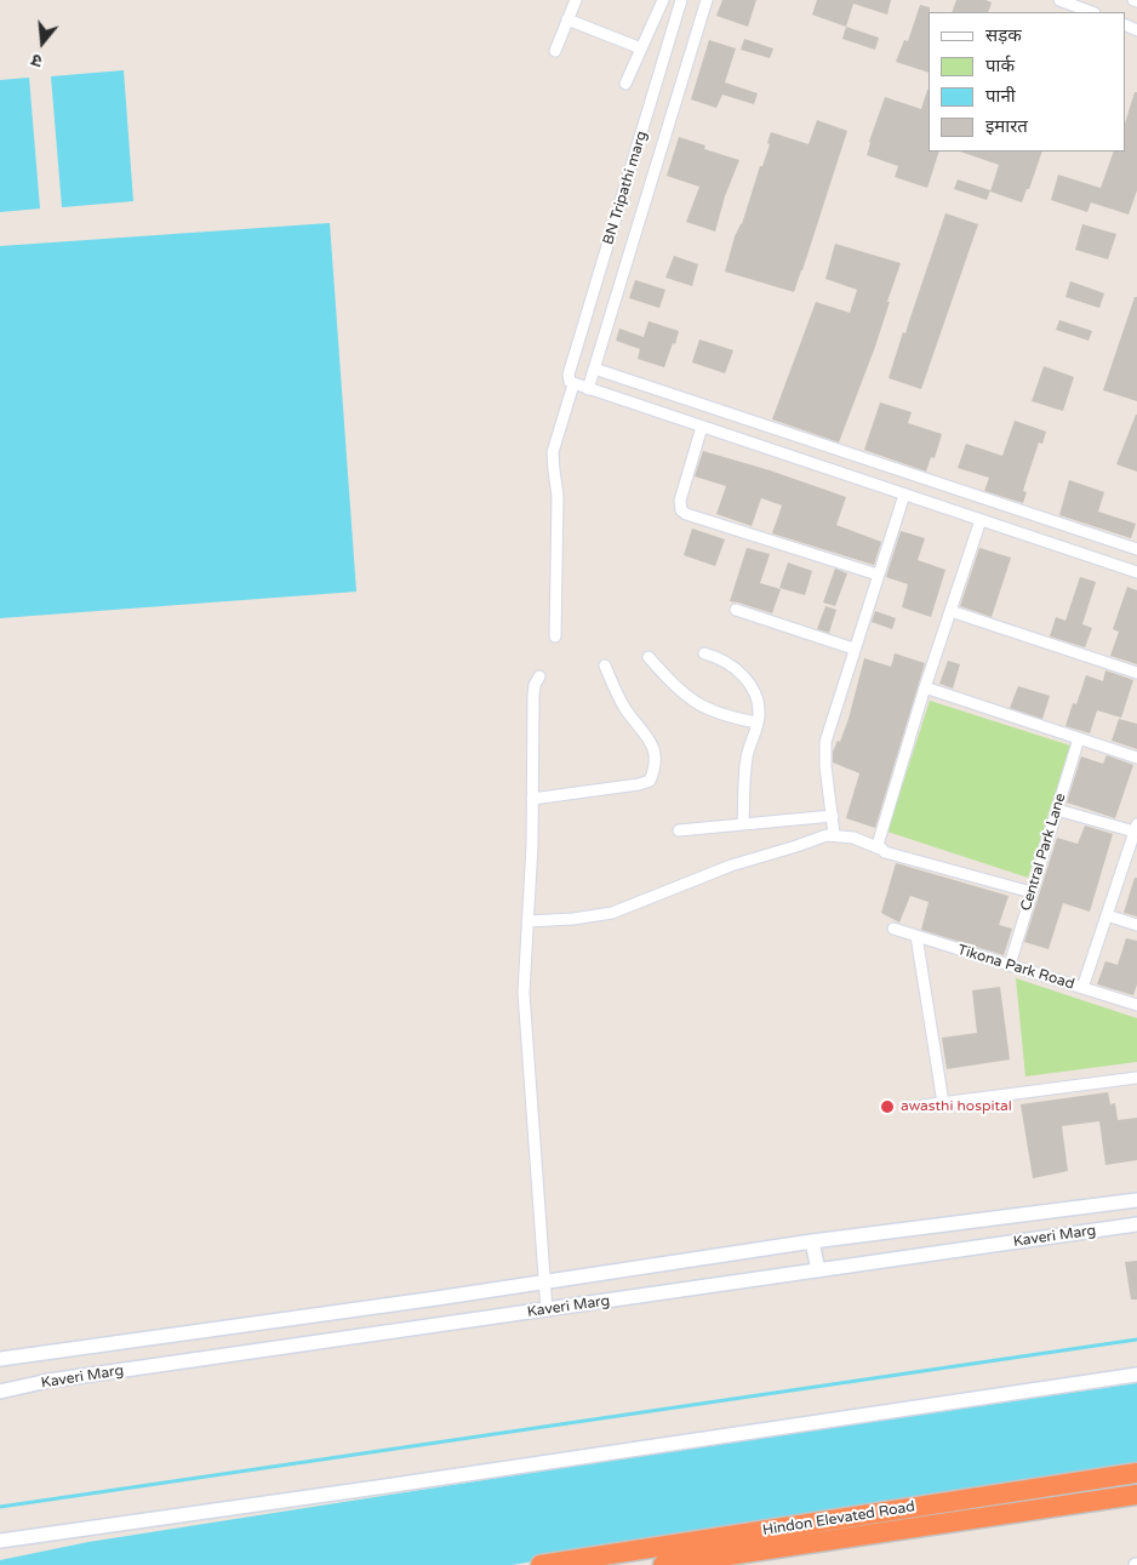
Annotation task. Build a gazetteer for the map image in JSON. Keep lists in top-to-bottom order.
{
  "streets": {
    "highway": ["Hindon Elevated Road"],
    "street": [
      "BN Tripathi marg",
      "Central Park Lane",
      "Tikona Park Road",
      "Kaveri Marg"
    ]
  },
  "crossings": [
    ["Central Park Lane", "Tikona Park Road"]
  ],
  "places": ["awasthi hospital"],
  "legend": [
    "सड़क",
    "पार्क",
    "पानी",
    "इमारत"
  ],
  "north": "bottom"
}
